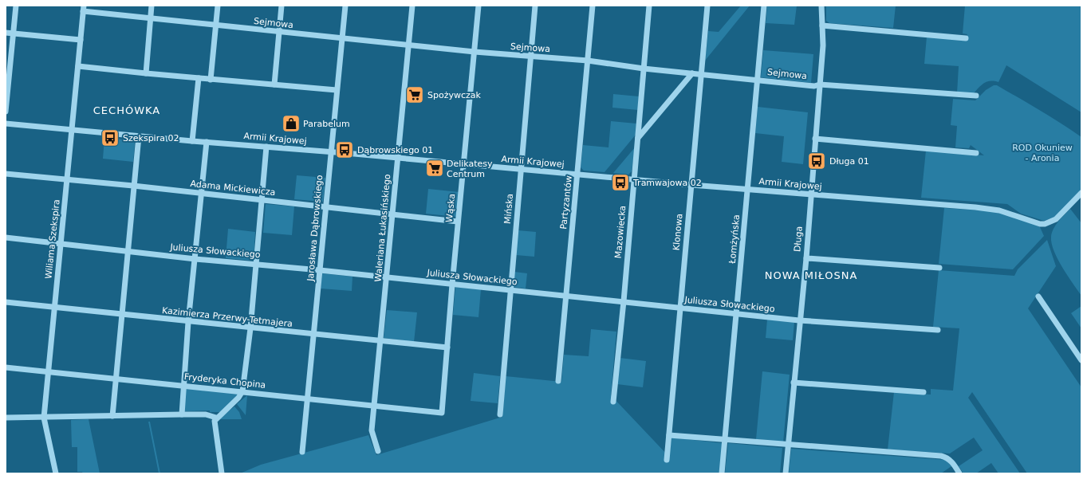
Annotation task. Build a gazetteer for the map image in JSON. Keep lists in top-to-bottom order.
{
  "streets": {
    "street": [
      "Sejmowa",
      "Armii Krajowej",
      "Adama Mickiewicza",
      "Partyzantów",
      "Wąska",
      "Mińska",
      "Jarosława Dąbrowskiego",
      "Waleriana Łukasińskiego",
      "Mazowiecka",
      "Klonowa",
      "Wiliama Szekspira",
      "Łomżyńska",
      "Długa",
      "Juliusza Słowackiego",
      "Kazimierza Przerwy-Tetmajera",
      "Fryderyka Chopina"
    ]
  },
  "crossings": [
    ["Sejmowa", "Partyzantów"],
    ["Sejmowa", "Wąska"],
    ["Sejmowa", "Mińska"],
    ["Sejmowa", "Jarosława Dąbrowskiego"],
    ["Sejmowa", "Waleriana Łukasińskiego"],
    ["Sejmowa", "Mazowiecka"],
    ["Sejmowa", "Klonowa"],
    ["Sejmowa", "Wiliama Szekspira"],
    ["Sejmowa", "Łomżyńska"],
    ["Sejmowa", "Długa"],
    ["Armii Krajowej", "Partyzantów"],
    ["Armii Krajowej", "Wąska"],
    ["Armii Krajowej", "Mińska"],
    ["Armii Krajowej", "Jarosława Dąbrowskiego"],
    ["Armii Krajowej", "Waleriana Łukasińskiego"],
    ["Armii Krajowej", "Mazowiecka"],
    ["Armii Krajowej", "Klonowa"],
    ["Armii Krajowej", "Wiliama Szekspira"],
    ["Armii Krajowej", "Łomżyńska"],
    ["Armii Krajowej", "Długa"],
    ["Adama Mickiewicza", "Wąska"],
    ["Adama Mickiewicza", "Jarosława Dąbrowskiego"],
    ["Adama Mickiewicza", "Waleriana Łukasińskiego"],
    ["Adama Mickiewicza", "Wiliama Szekspira"],
    ["Partyzantów", "Juliusza Słowackiego"],
    ["Wąska", "Juliusza Słowackiego"],
    ["Wąska", "Kazimierza Przerwy-Tetmajera"],
    ["Wąska", "Fryderyka Chopina"],
    ["Mińska", "Juliusza Słowackiego"],
    ["Jarosława Dąbrowskiego", "Juliusza Słowackiego"],
    ["Jarosława Dąbrowskiego", "Kazimierza Przerwy-Tetmajera"],
    ["Jarosława Dąbrowskiego", "Fryderyka Chopina"],
    ["Waleriana Łukasińskiego", "Juliusza Słowackiego"],
    ["Waleriana Łukasińskiego", "Kazimierza Przerwy-Tetmajera"],
    ["Waleriana Łukasińskiego", "Fryderyka Chopina"],
    ["Mazowiecka", "Juliusza Słowackiego"],
    ["Klonowa", "Juliusza Słowackiego"],
    ["Wiliama Szekspira", "Juliusza Słowackiego"],
    ["Wiliama Szekspira", "Kazimierza Przerwy-Tetmajera"],
    ["Wiliama Szekspira", "Fryderyka Chopina"],
    ["Łomżyńska", "Juliusza Słowackiego"],
    ["Długa", "Juliusza Słowackiego"]
  ],
  "districts": ["CECHÓWKA", "NOWA MIŁOSNA"],
  "parks": ["ROD Okuniew - Aronia"],
  "places": {
    "supermarket": ["Spożywczak", "Delikatesy Centrum"],
    "shop": ["Parabelum"],
    "bus stop": [
      "Szekspira 02",
      "Dąbrowskiego 01",
      "Długa 01",
      "Tramwajowa 02"
    ]
  }
}
